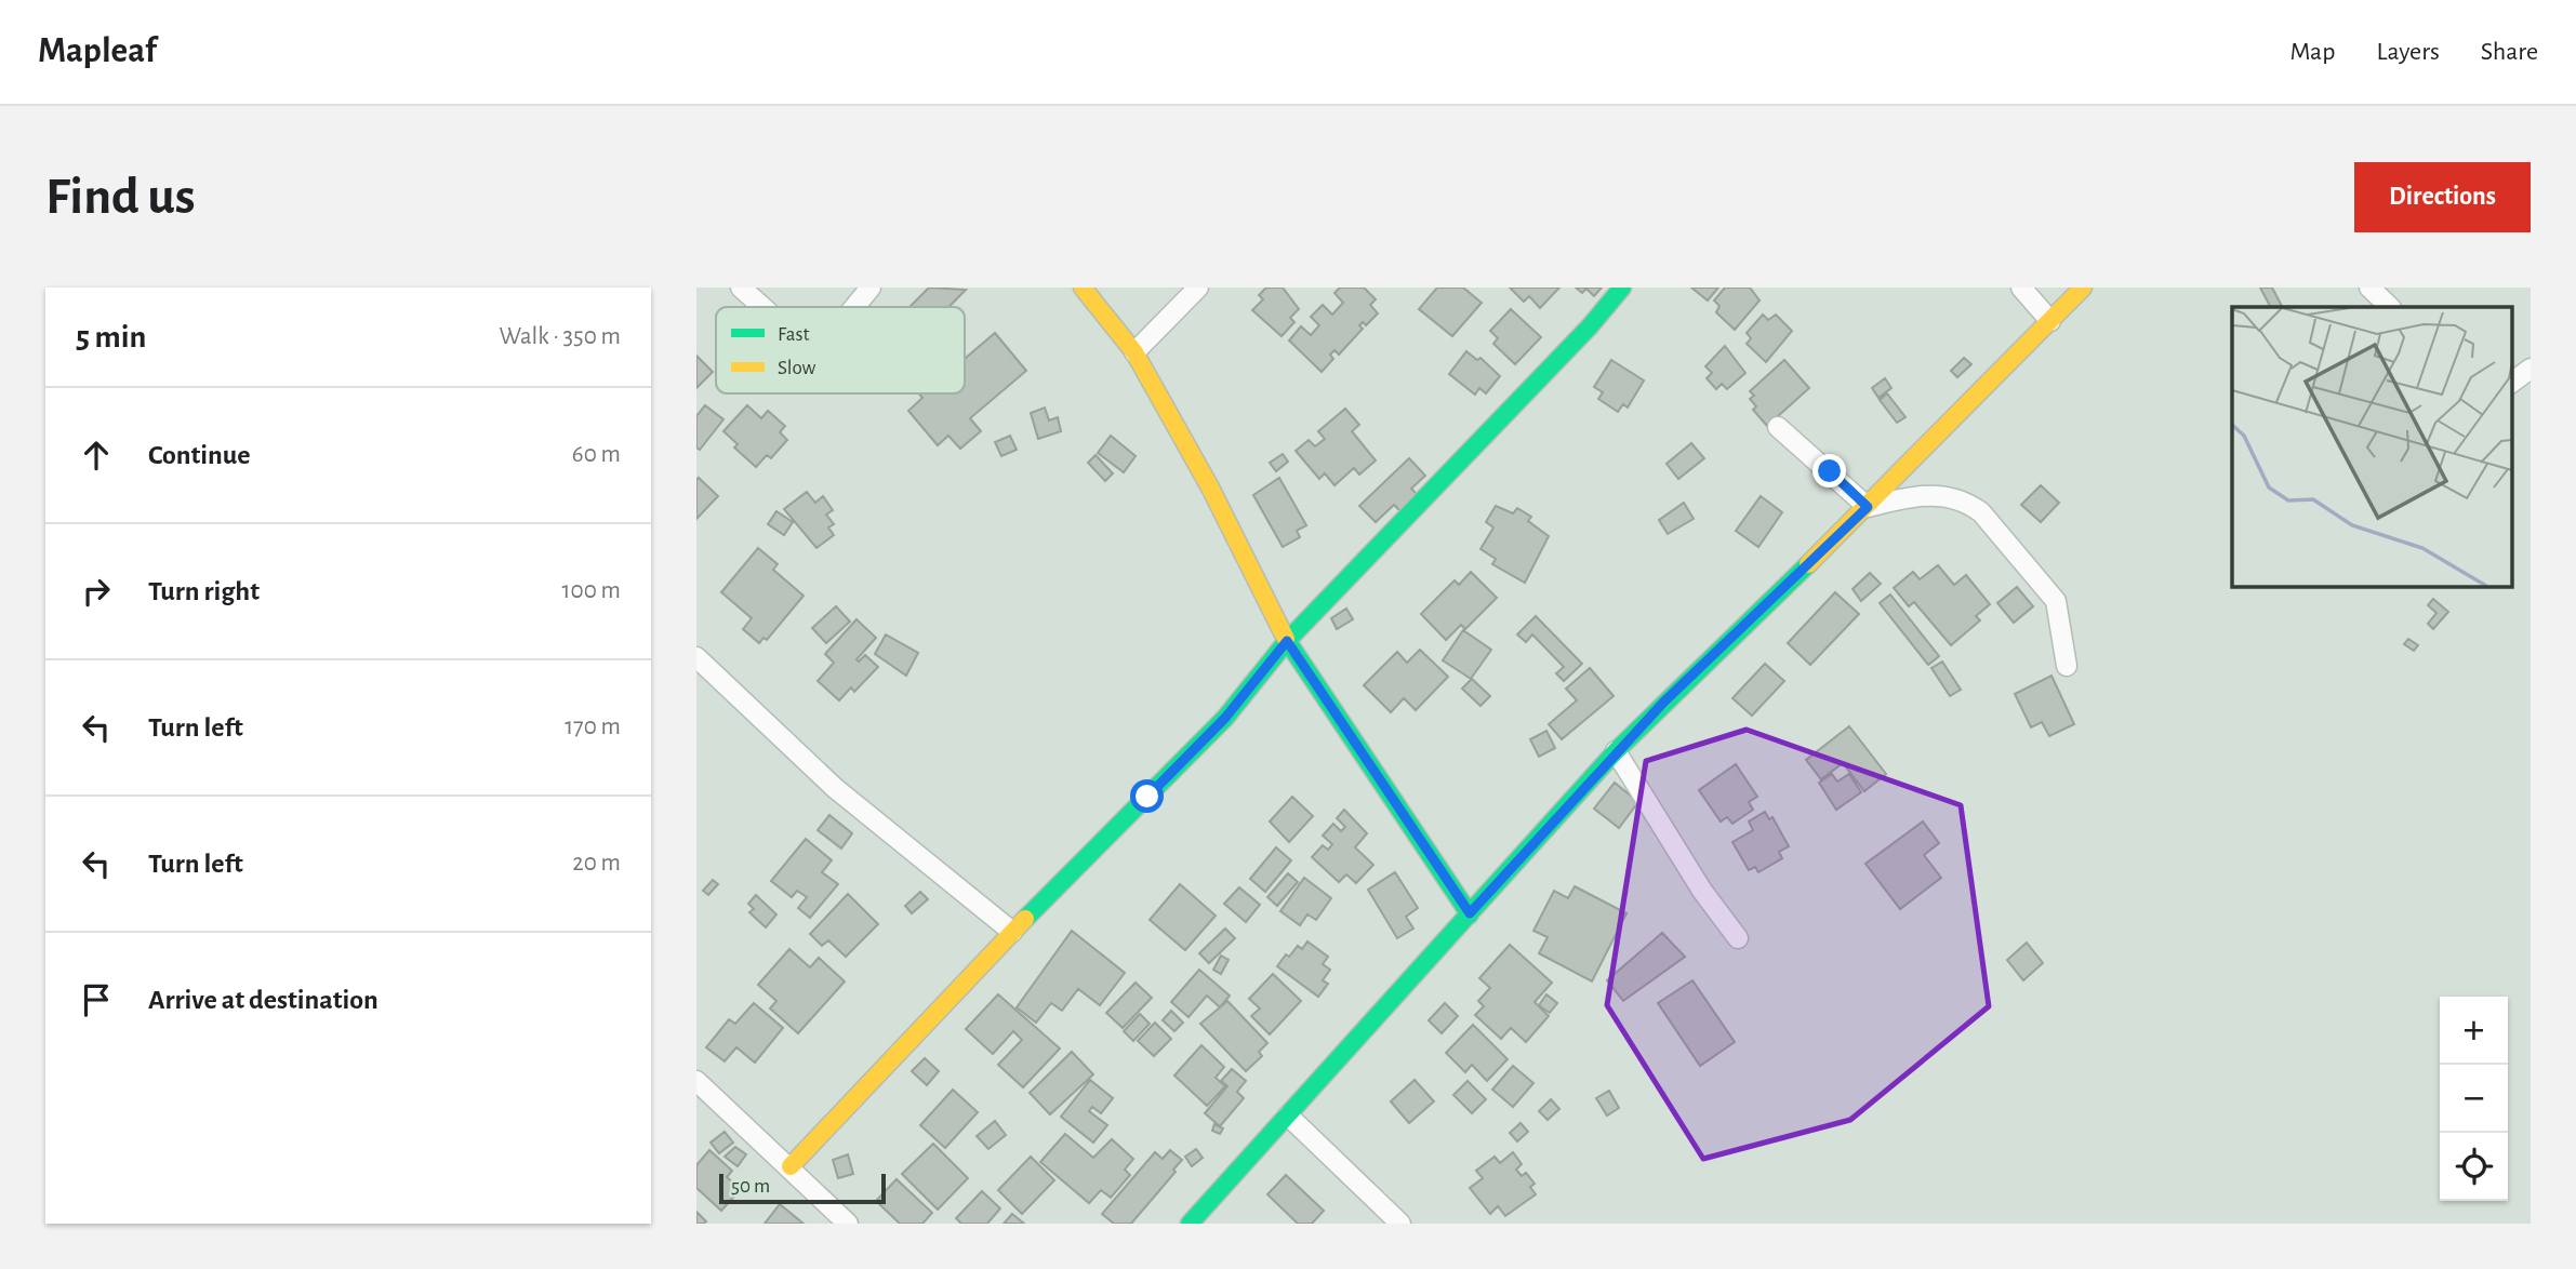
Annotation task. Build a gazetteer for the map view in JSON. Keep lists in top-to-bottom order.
{
  "legend": ["Fast", "Slow"],
  "scale_bar": "50 m",
  "page": {
    "header": "Mapleaf",
    "nav": ["Map", "Layers", "Share"],
    "buttons": "Directions",
    "title": "Find us",
    "heading": ["5 min", "Walk · 350 m"],
    "list": [
      ["Continue", "60 m"],
      ["Turn right", "100 m"],
      ["Turn left", "170 m"],
      ["Turn left", "20 m"],
      "Arrive at destination"
    ],
    "map_buttons": ["+", "−"],
    "scale": "50 m"
  }
}
